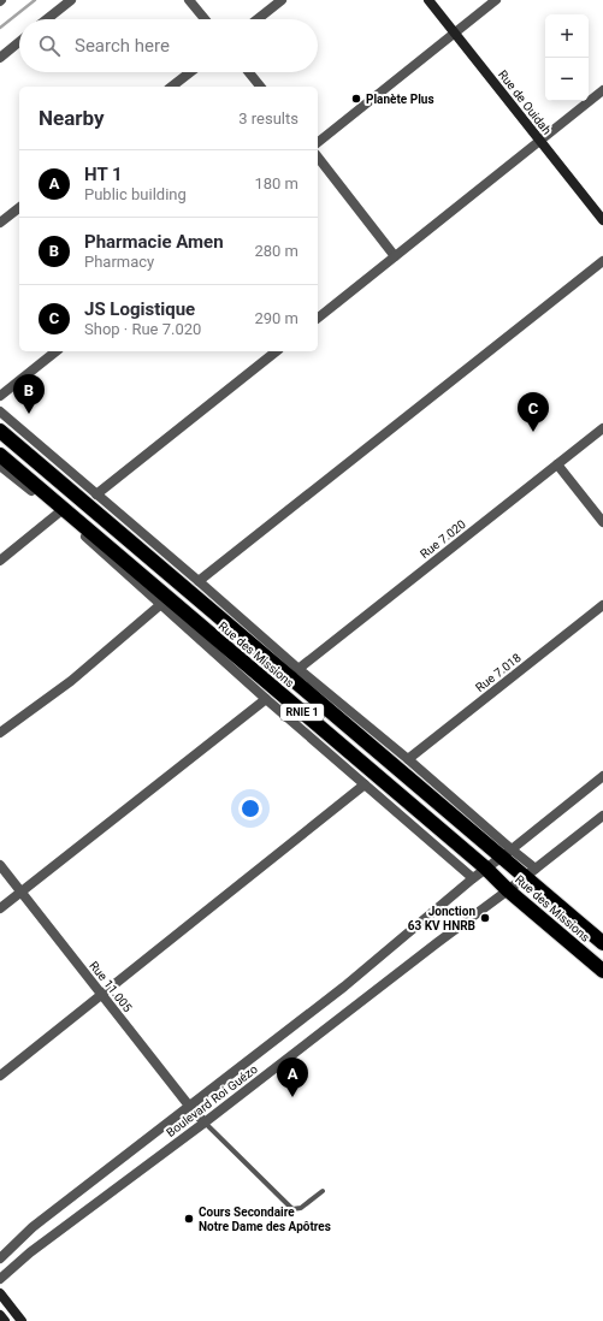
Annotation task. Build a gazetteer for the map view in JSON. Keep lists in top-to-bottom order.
{
  "streets": {
    "highway": ["Rue des Missions", "RNIE 1"],
    "main road": ["Rue de Ouidah"],
    "street": [
      "Rue 7.020",
      "Rue 7.018",
      "Rue 11.005",
      "Boulevard Roi Guézo"
    ]
  },
  "crossings": [
    ["Rue des Missions", "Boulevard Roi Guézo"],
    ["Rue 11.005", "Boulevard Roi Guézo"]
  ],
  "places": ["Planète Plus", "Jonction 63 KV HNRB", "Cours Secondaire Notre Dame des Apôtres"],
  "page": {
    "map_buttons": ["+", "−"],
    "search": "Search here",
    "heading": ["Nearby", "3 results"],
    "list": [
      {
        "mark": "A",
        "name": "HT 1",
        "note": "Public building",
        "value": "180 m"
      },
      {
        "mark": "B",
        "name": "Pharmacie Amen",
        "note": "Pharmacy",
        "value": "280 m"
      },
      {
        "mark": "C",
        "name": "JS Logistique",
        "note": "Shop · Rue 7.020",
        "value": "290 m"
      }
    ],
    "pins": ["B", "C", "A"]
  }
}
